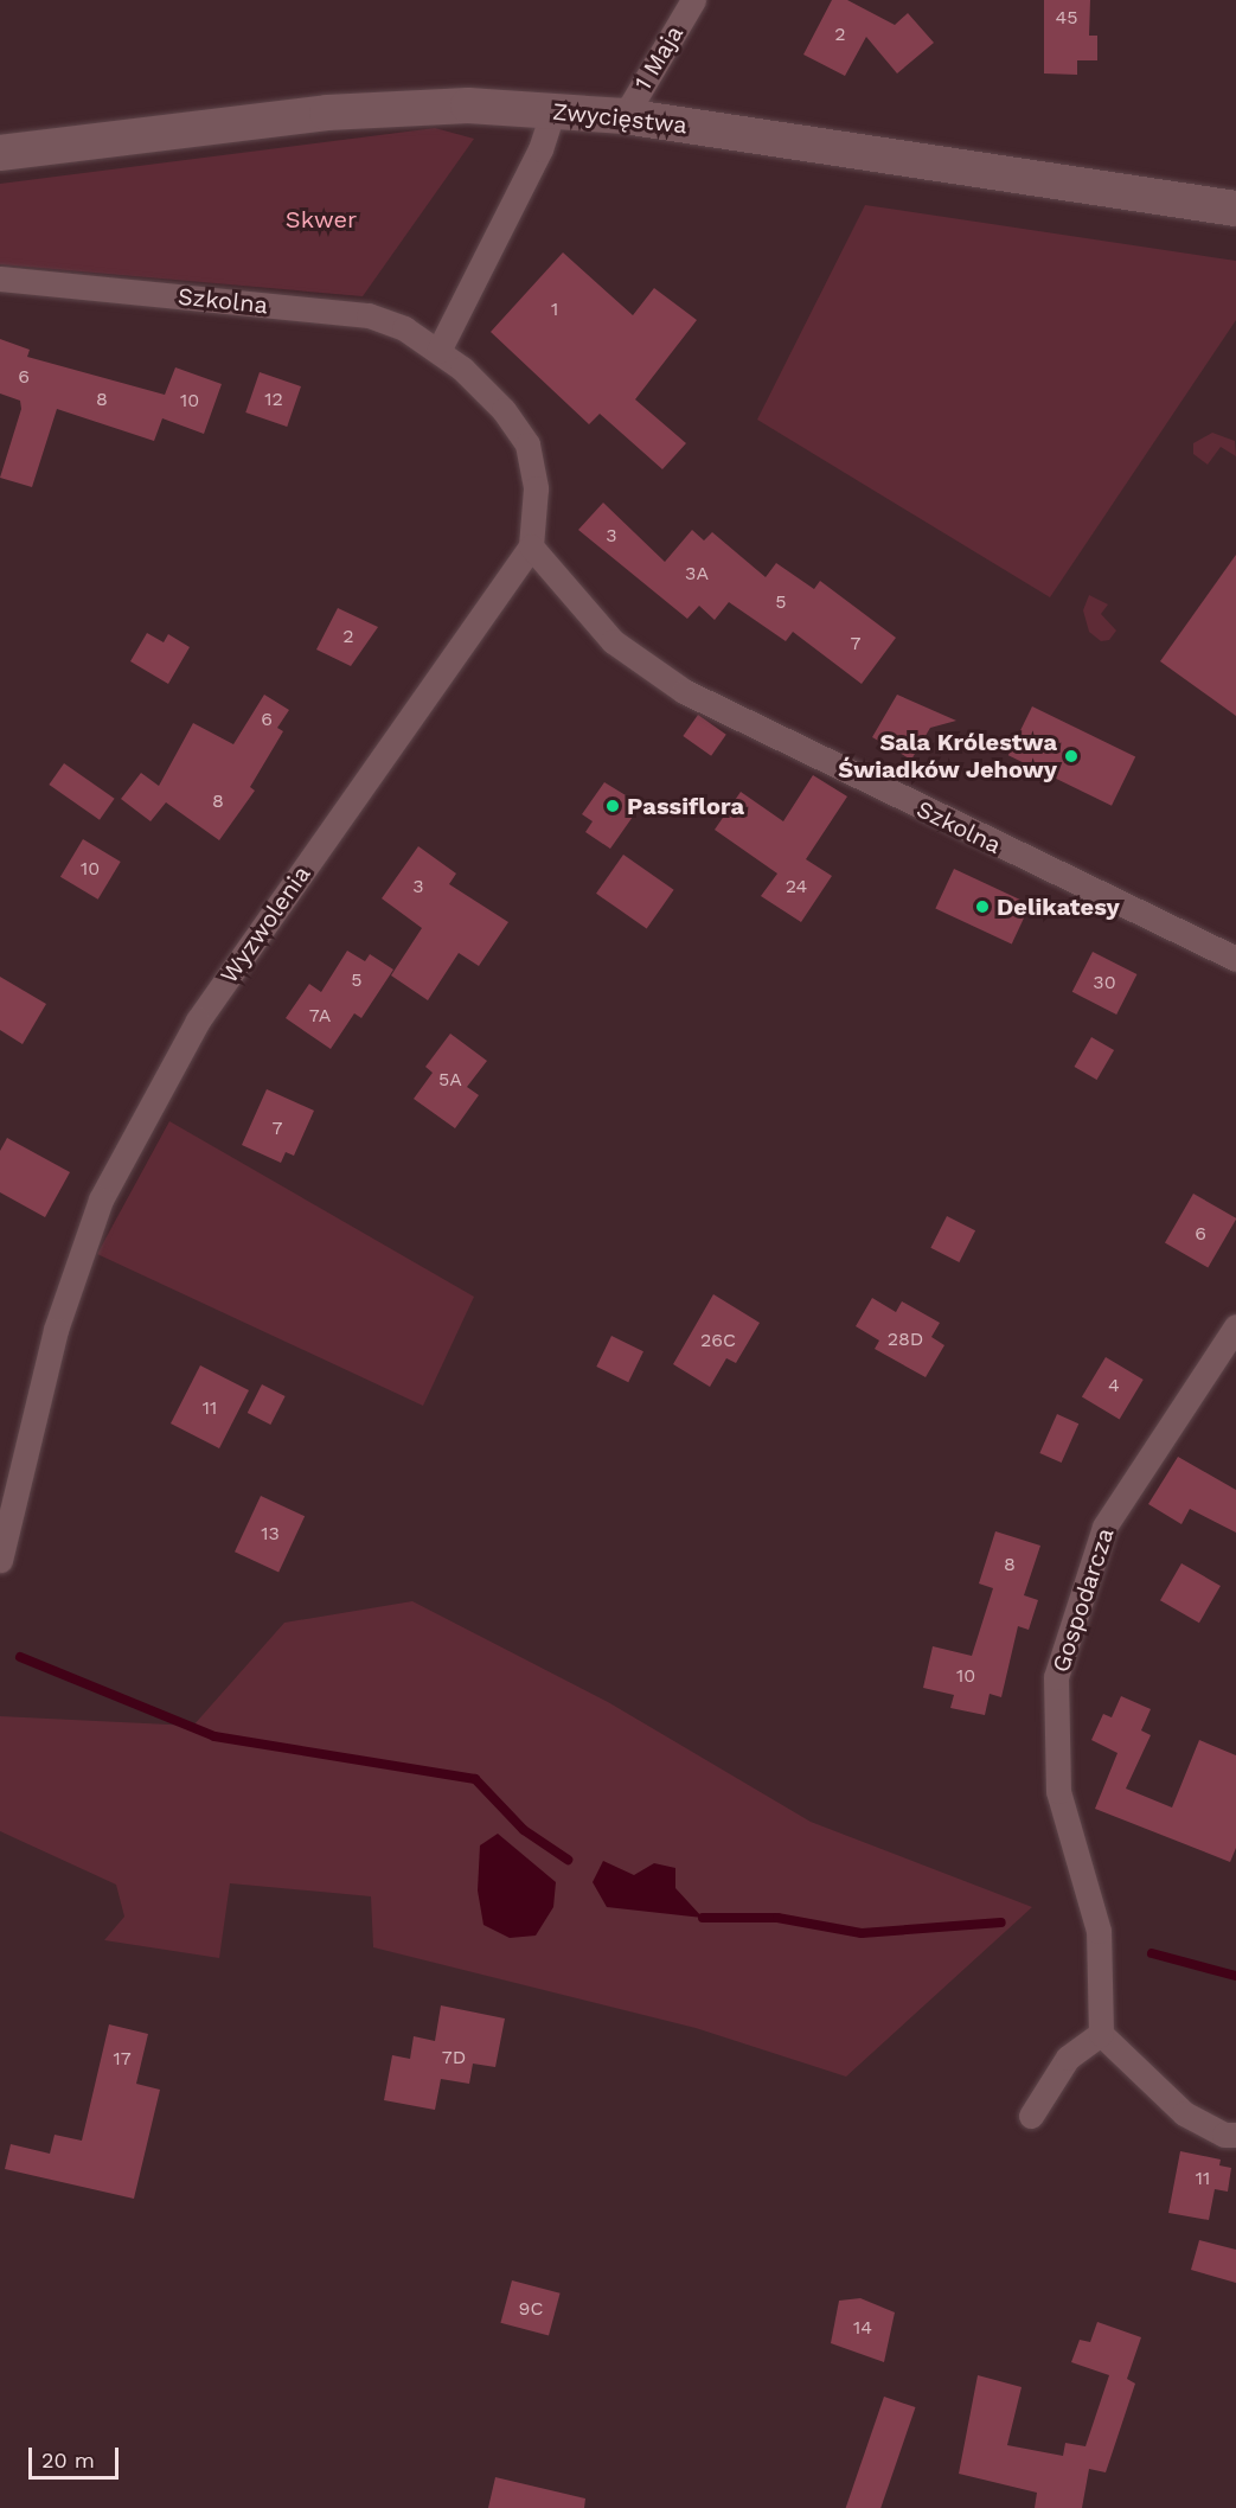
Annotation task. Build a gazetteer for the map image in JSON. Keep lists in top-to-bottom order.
{
  "streets": {
    "main road": ["Zwycięstwa"],
    "street": [
      "1 Maja",
      "Szkolna",
      "Wyzwolenia",
      "Gospodarcza"
    ]
  },
  "crossings": [
    ["1 Maja", "Zwycięstwa"],
    ["Szkolna", "Wyzwolenia"]
  ],
  "parks": ["Skwer"],
  "places": ["Sala Królestwa Świadków Jehowy", "Passiflora", "Delikatesy"],
  "house_numbers": [
    "45",
    "2",
    "1",
    "6",
    "8",
    "12",
    "10",
    "3",
    "3A",
    "5",
    "2",
    "7",
    "6",
    "8",
    "10",
    "3",
    "24",
    "5",
    "30",
    "7A",
    "5A",
    "7",
    "6",
    "28D",
    "26C",
    "4",
    "11",
    "13",
    "8",
    "10",
    "7D",
    "17",
    "11",
    "9C",
    "14"
  ],
  "scale_bar": "20 m"
}
